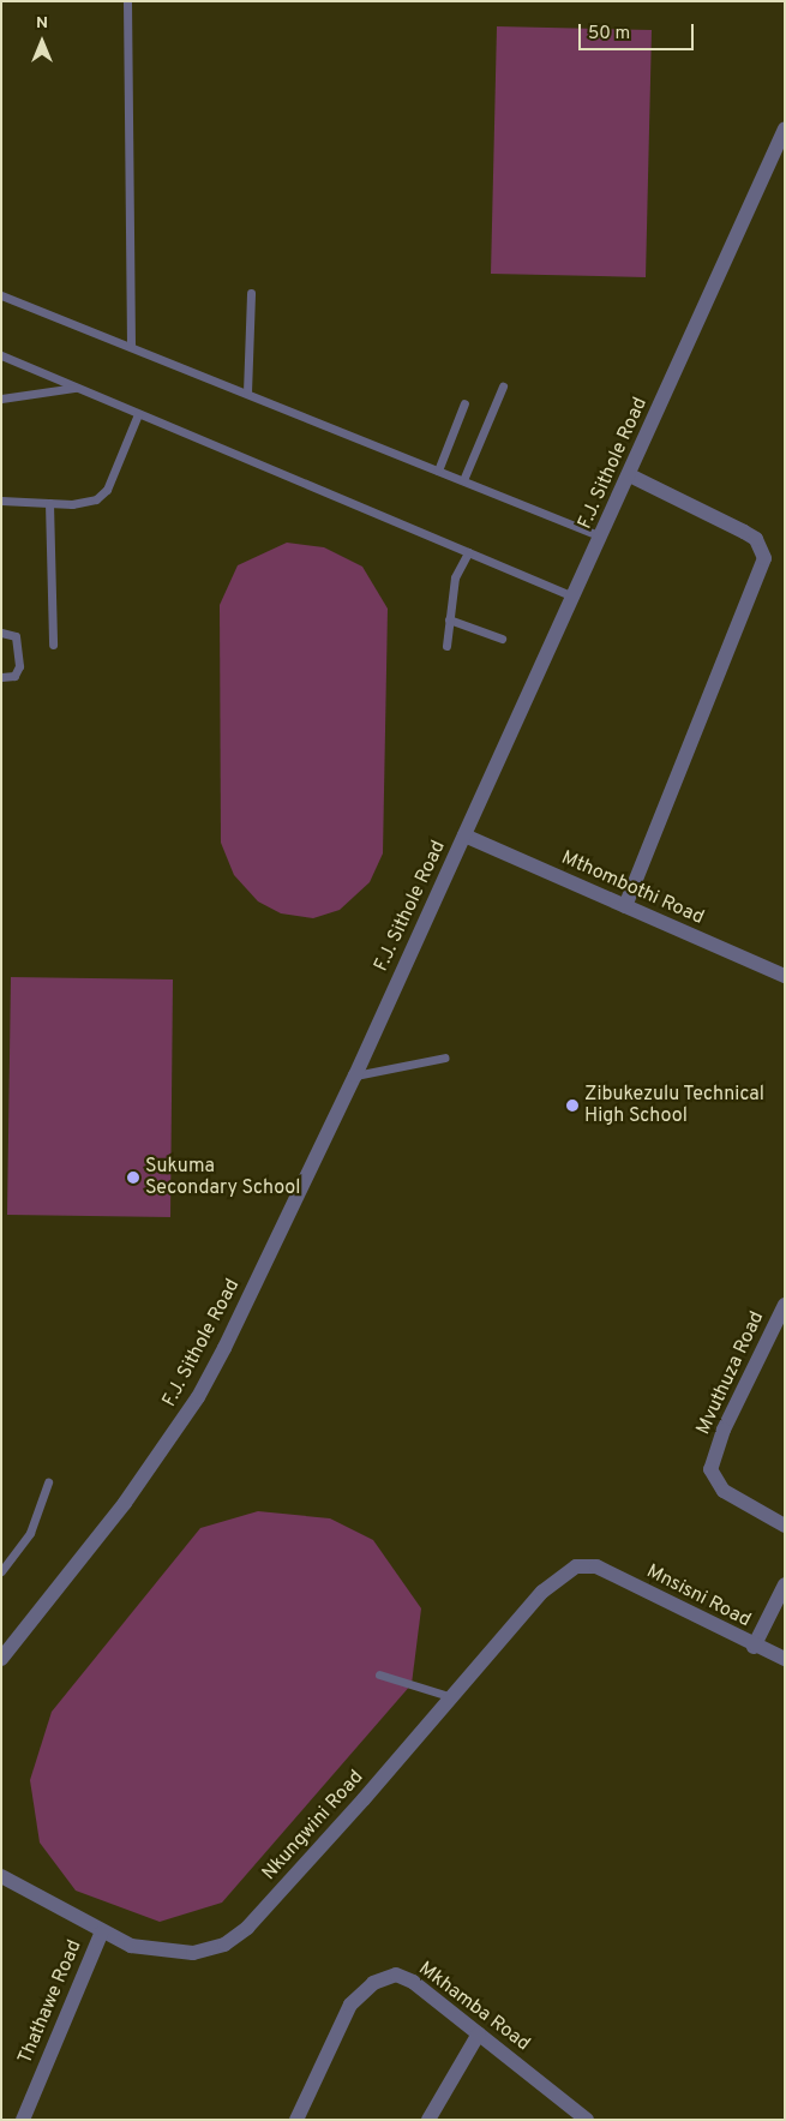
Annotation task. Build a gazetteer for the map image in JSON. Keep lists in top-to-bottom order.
{
  "streets": {
    "street": [
      "F.J. Sithole Road",
      "Mthombothi Road",
      "Mvuthuza Road",
      "Mnsisni Road",
      "Nkungwini Road",
      "Thathawe Road",
      "Mkhamba Road"
    ]
  },
  "crossings": [
    ["F.J. Sithole Road", "Mthombothi Road"],
    ["Mnsisni Road", "Nkungwini Road"],
    ["Nkungwini Road", "Thathawe Road"]
  ],
  "places": ["Zibukezulu Technical High School", "Sukuma Secondary School"],
  "scale_bar": "50 m",
  "north": "top"
}
